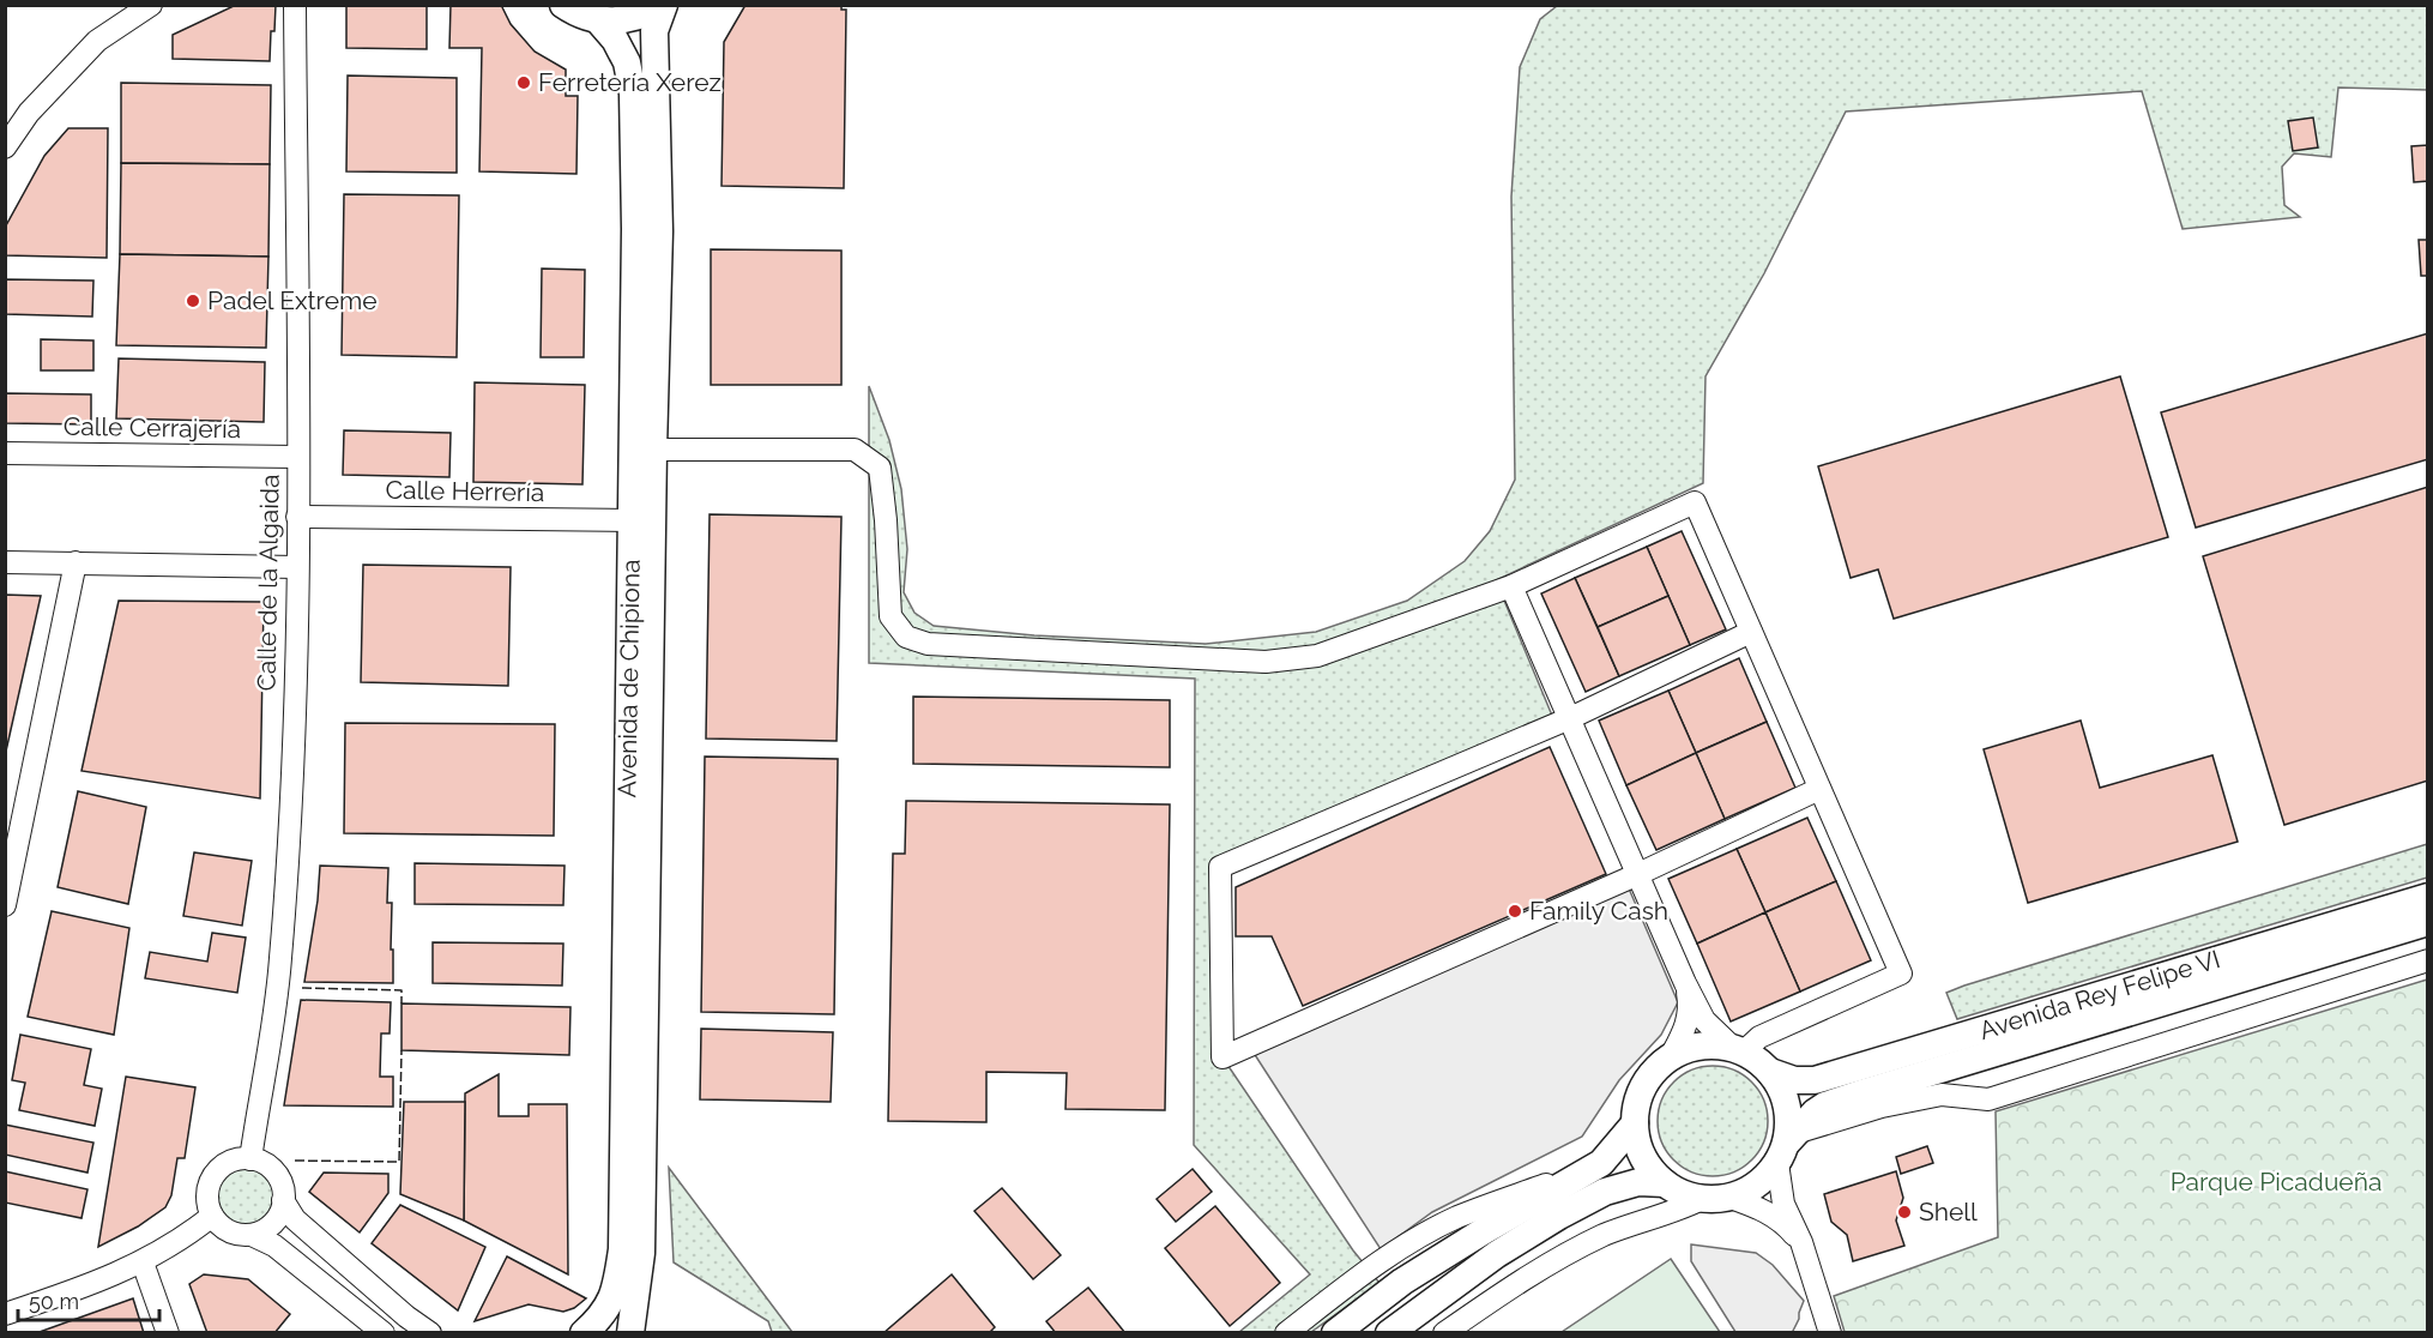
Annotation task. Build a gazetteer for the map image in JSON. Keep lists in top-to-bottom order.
{
  "streets": {
    "main road": ["Avenida de Chipiona", "Avenida Rey Felipe VI"],
    "street": ["Calle Cerrajería", "Calle Herrería", "Calle de la Algaida"]
  },
  "crossings": [
    ["Calle Cerrajería", "Calle de la Algaida"],
    ["Calle Herrería", "Calle de la Algaida"],
    ["Calle Herrería", "Avenida de Chipiona"]
  ],
  "parks": ["Parque Picadueña"],
  "places": [
    "Ferretería Xerez",
    "Padel Extreme",
    "Family Cash",
    "Shell"
  ],
  "scale_bar": "50 m"
}
